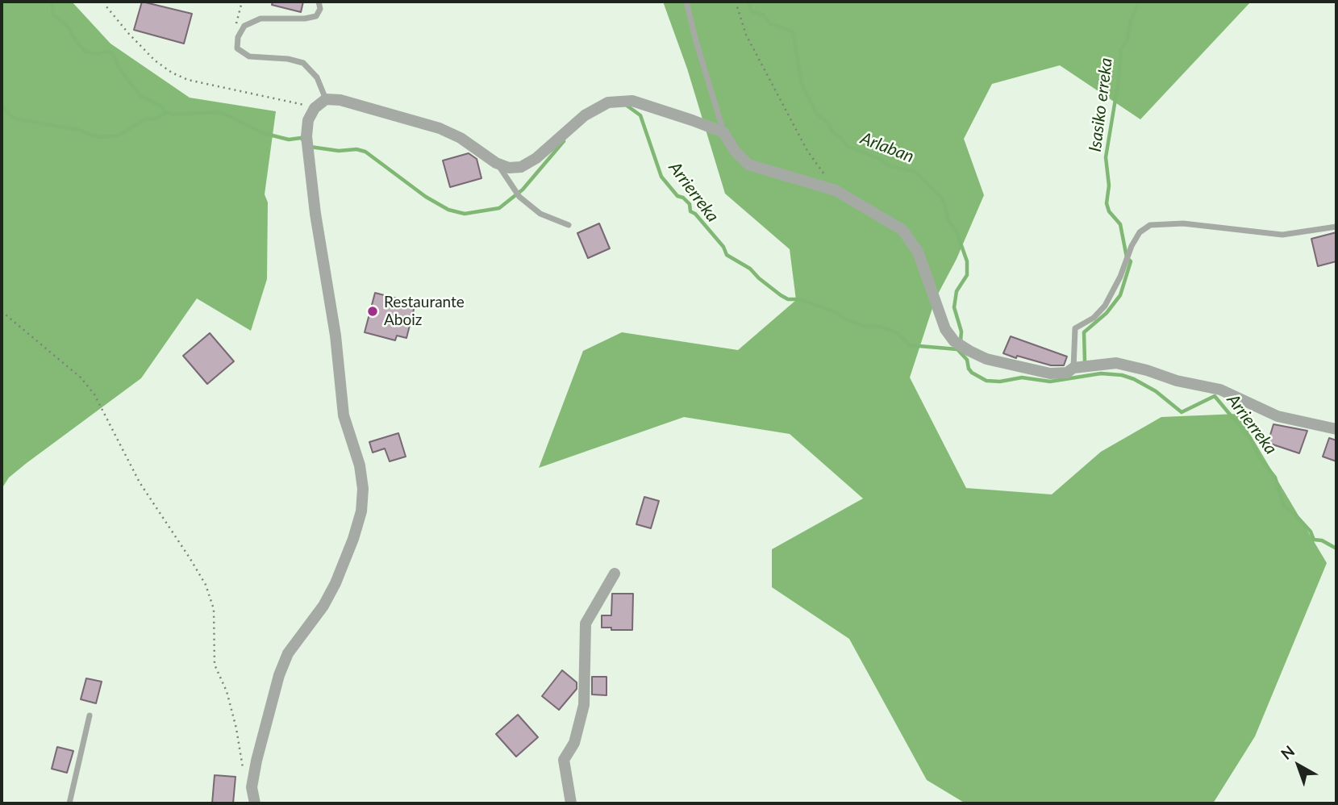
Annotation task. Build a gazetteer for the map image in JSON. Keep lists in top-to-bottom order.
{
  "water": ["Isasiko erreka", "Arlaban", "Arrierreka"],
  "places": ["Restaurante Aboiz"],
  "north": "top left"
}
